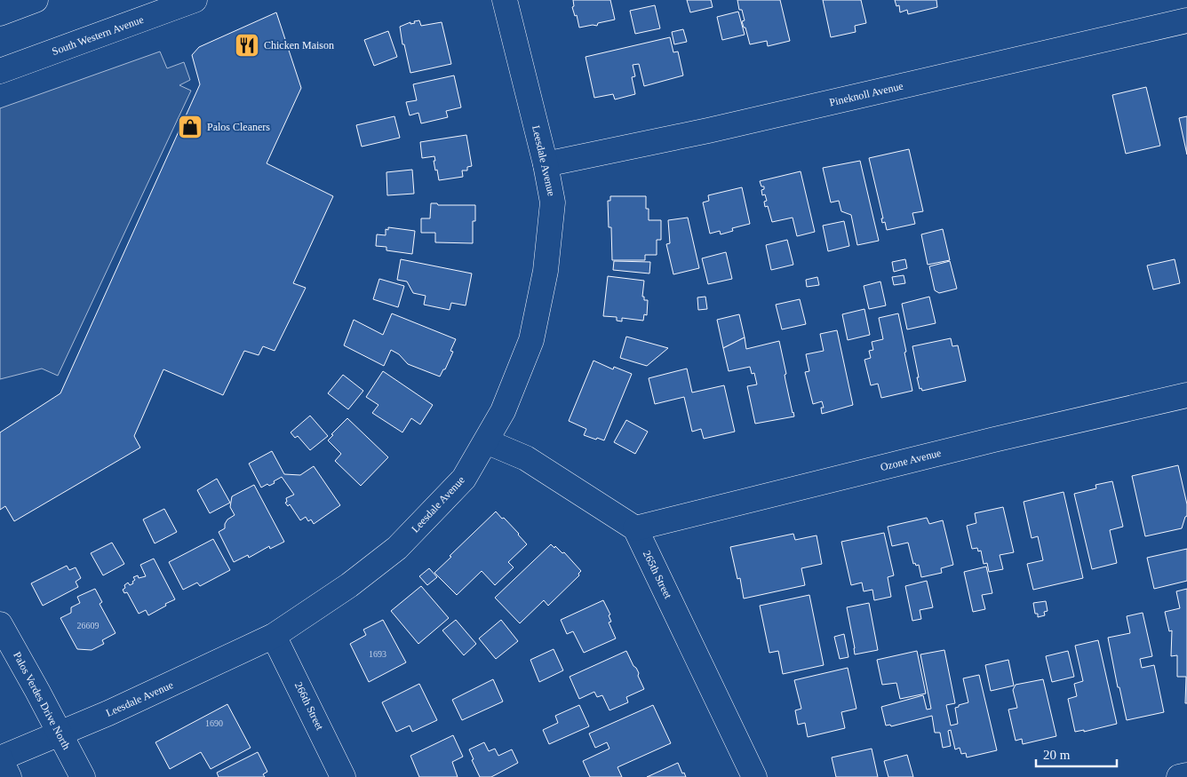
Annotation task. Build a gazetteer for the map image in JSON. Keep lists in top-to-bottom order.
{
  "streets": {
    "street": [
      "South Western Avenue",
      "Pineknoll Avenue",
      "Leesdale Avenue",
      "Ozone Avenue",
      "265th Street",
      "Palos Verdes Drive North",
      "266th Street"
    ]
  },
  "crossings": [
    ["Pineknoll Avenue", "Leesdale Avenue"],
    ["Leesdale Avenue", "Palos Verdes Drive North"],
    ["Leesdale Avenue", "266th Street"],
    ["Ozone Avenue", "265th Street"]
  ],
  "places": {
    "restaurant": ["Chicken Maison"],
    "shop": ["Palos Cleaners"]
  },
  "house_numbers": ["26609", "1693", "1690"],
  "scale_bar": "20 m"
}
